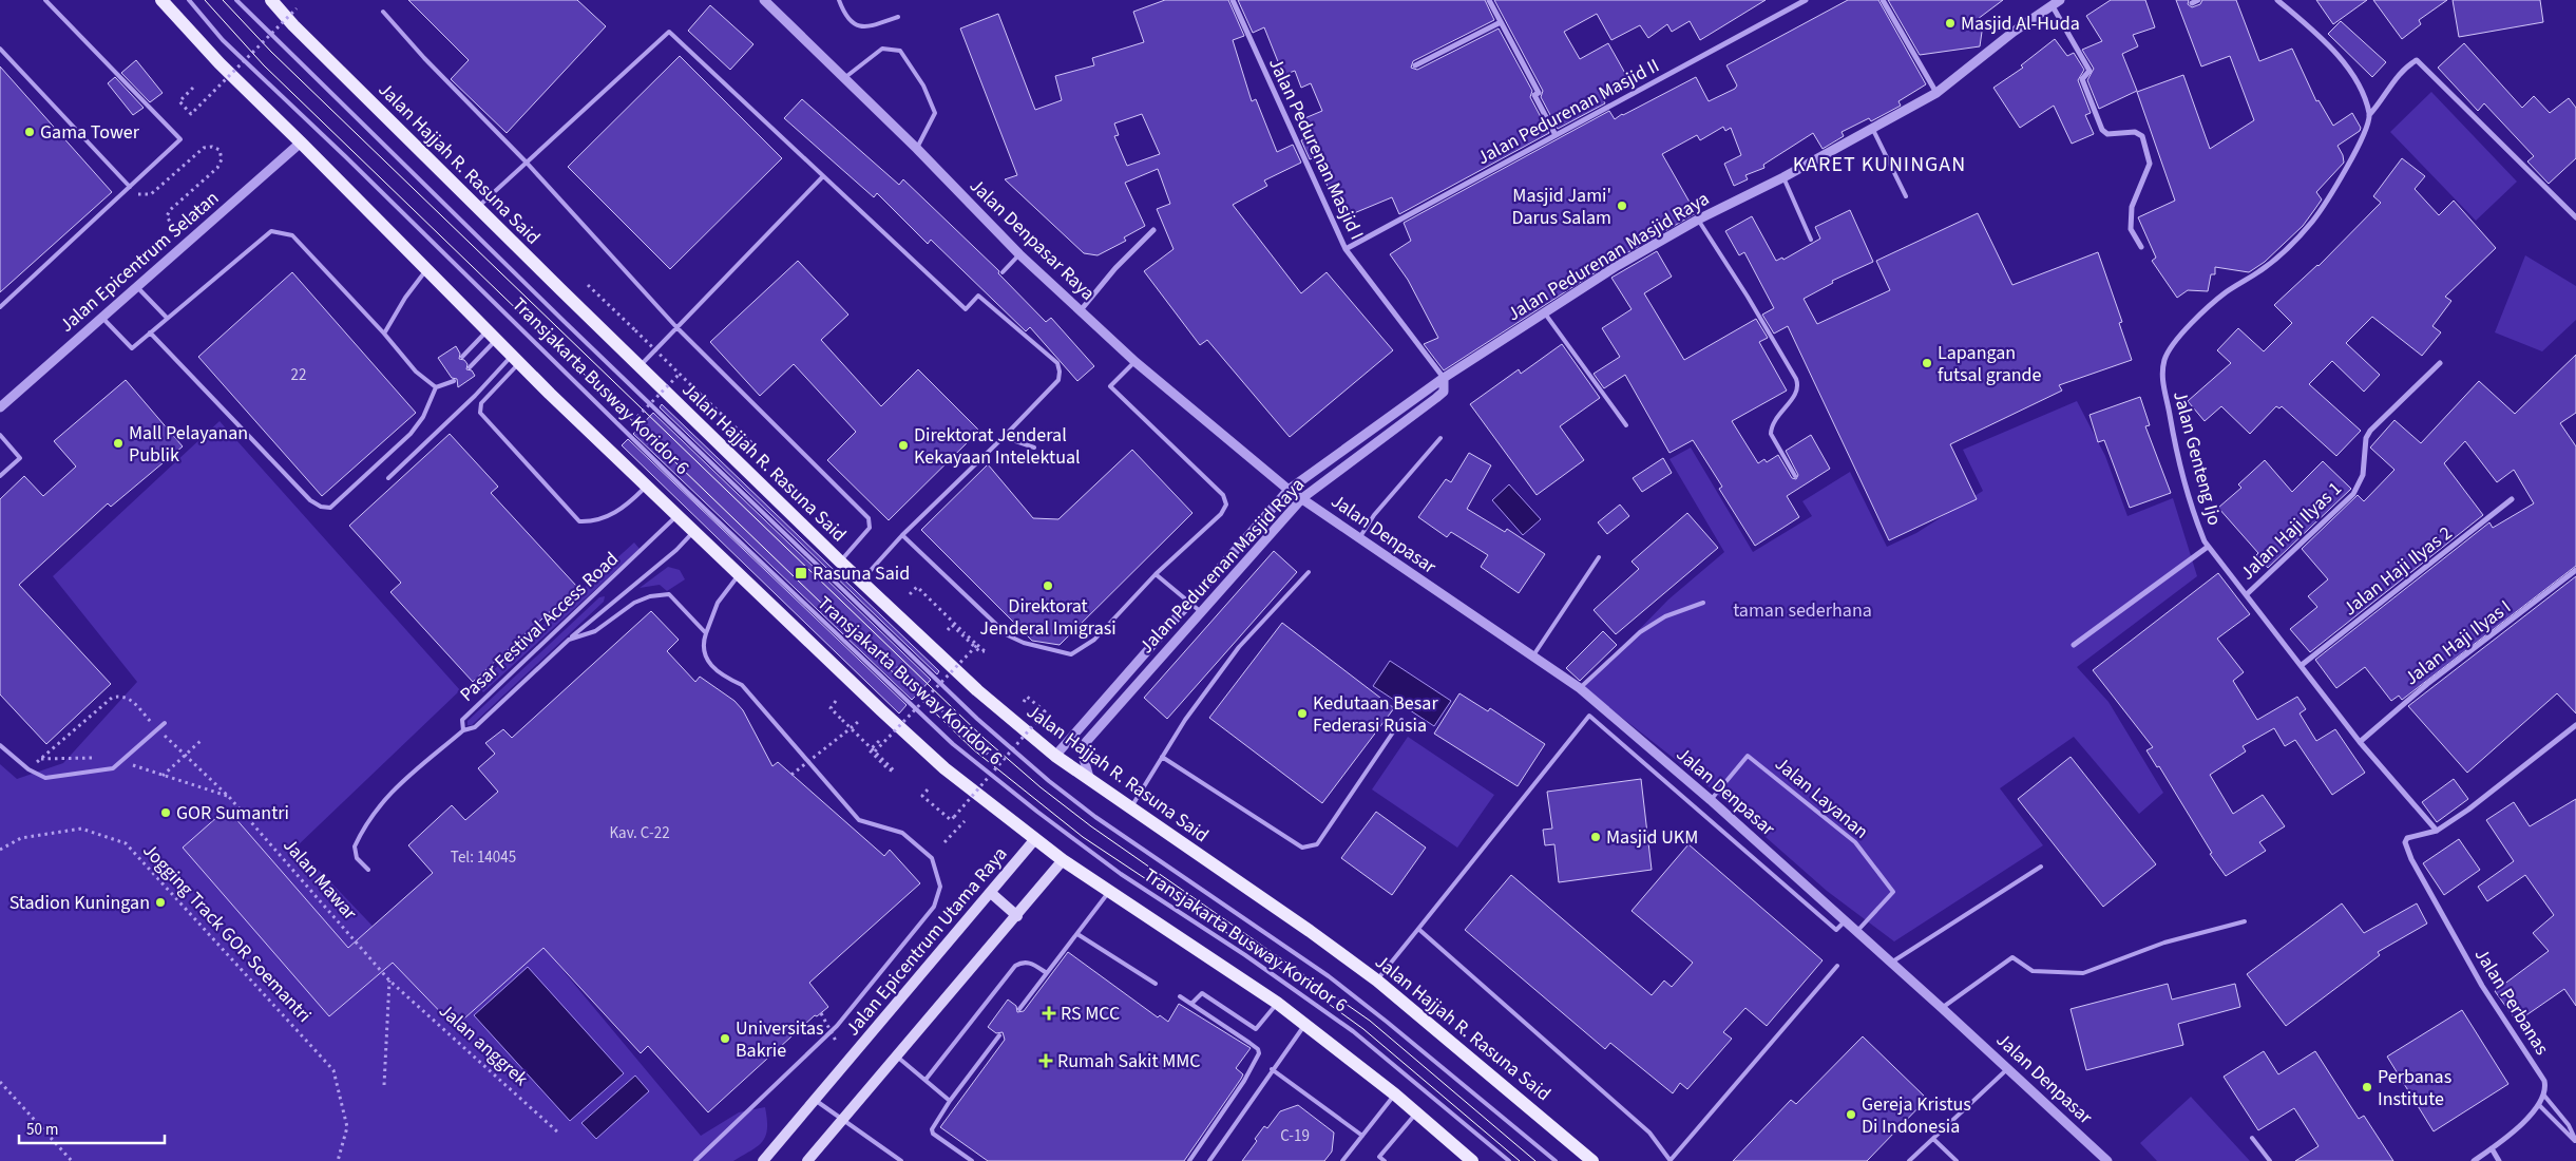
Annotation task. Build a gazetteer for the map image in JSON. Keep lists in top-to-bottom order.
{
  "streets": {
    "main road": ["Jalan Hajjah R. Rasuna Said", "Jalan Epicentrum Utama Raya"],
    "street": [
      "Jalan Pedurenan Masjid II",
      "Jalan Pedurenan Masjid I",
      "Jalan Denpasar Raya",
      "Jalan Pedurenan Masjid Raya",
      "Jalan Epicentrum Selatan",
      "Jalan Genteng Ijo",
      "Jalan Haji Ilyas 1",
      "Jalan Denpasar",
      "Jalan Haji Ilyas 2",
      "Jalan Haji Ilyas I",
      "Jalan Perbanas"
    ],
    "lane": ["Transjakarta Busway Koridor 6", "Pasar Festival Access Road", "Jalan Layanan"],
    "path": ["Jalan Mawar", "Jogging Track GOR Soemantri", "Jalan anggrek"]
  },
  "crossings": [
    ["Jalan Pedurenan Masjid II", "Jalan Pedurenan Masjid I"],
    ["Jalan Pedurenan Masjid I", "Jalan Pedurenan Masjid Raya"],
    ["Jalan Hajjah R. Rasuna Said", "Jalan Pedurenan Masjid Raya"],
    ["Jalan Denpasar Raya", "Jalan Pedurenan Masjid Raya"],
    ["Jalan Denpasar Raya", "Jalan Denpasar"],
    ["Jalan Pedurenan Masjid Raya", "Jalan Denpasar"],
    ["Jalan Genteng Ijo", "Jalan Haji Ilyas 1"],
    ["Jalan Genteng Ijo", "Jalan Haji Ilyas 2"],
    ["Jalan Genteng Ijo", "Jalan Haji Ilyas I"],
    ["Jalan Genteng Ijo", "Jalan Perbanas"],
    ["Jalan Denpasar", "Jalan Layanan"],
    ["Jalan Mawar", "Jalan anggrek"]
  ],
  "districts": ["KARET KUNINGAN"],
  "parks": ["taman sederhana"],
  "places": {
    "other": [
      "Masjid Al-Huda",
      "Gama Tower",
      "Masjid Jami' Darus Salam",
      "Lapangan futsal grande",
      "Mall Pelayanan Publik",
      "Direktorat Jenderal Kekayaan Intelektual",
      "Direktorat Jenderal Imigrasi",
      "Kedutaan Besar Federasi Rusia",
      "GOR Sumantri",
      "Masjid UKM",
      "Stadion Kuningan",
      "Universitas Bakrie",
      "Perbanas Institute",
      "Gereja Kristus Di Indonesia"
    ],
    "transit": ["Rasuna Said"],
    "health": ["RS MCC", "Rumah Sakit MMC"]
  },
  "house_numbers": [
    "22",
    "Kav. C-22",
    "Tel: 14045",
    "C-19"
  ],
  "scale_bar": "50 m"
}
